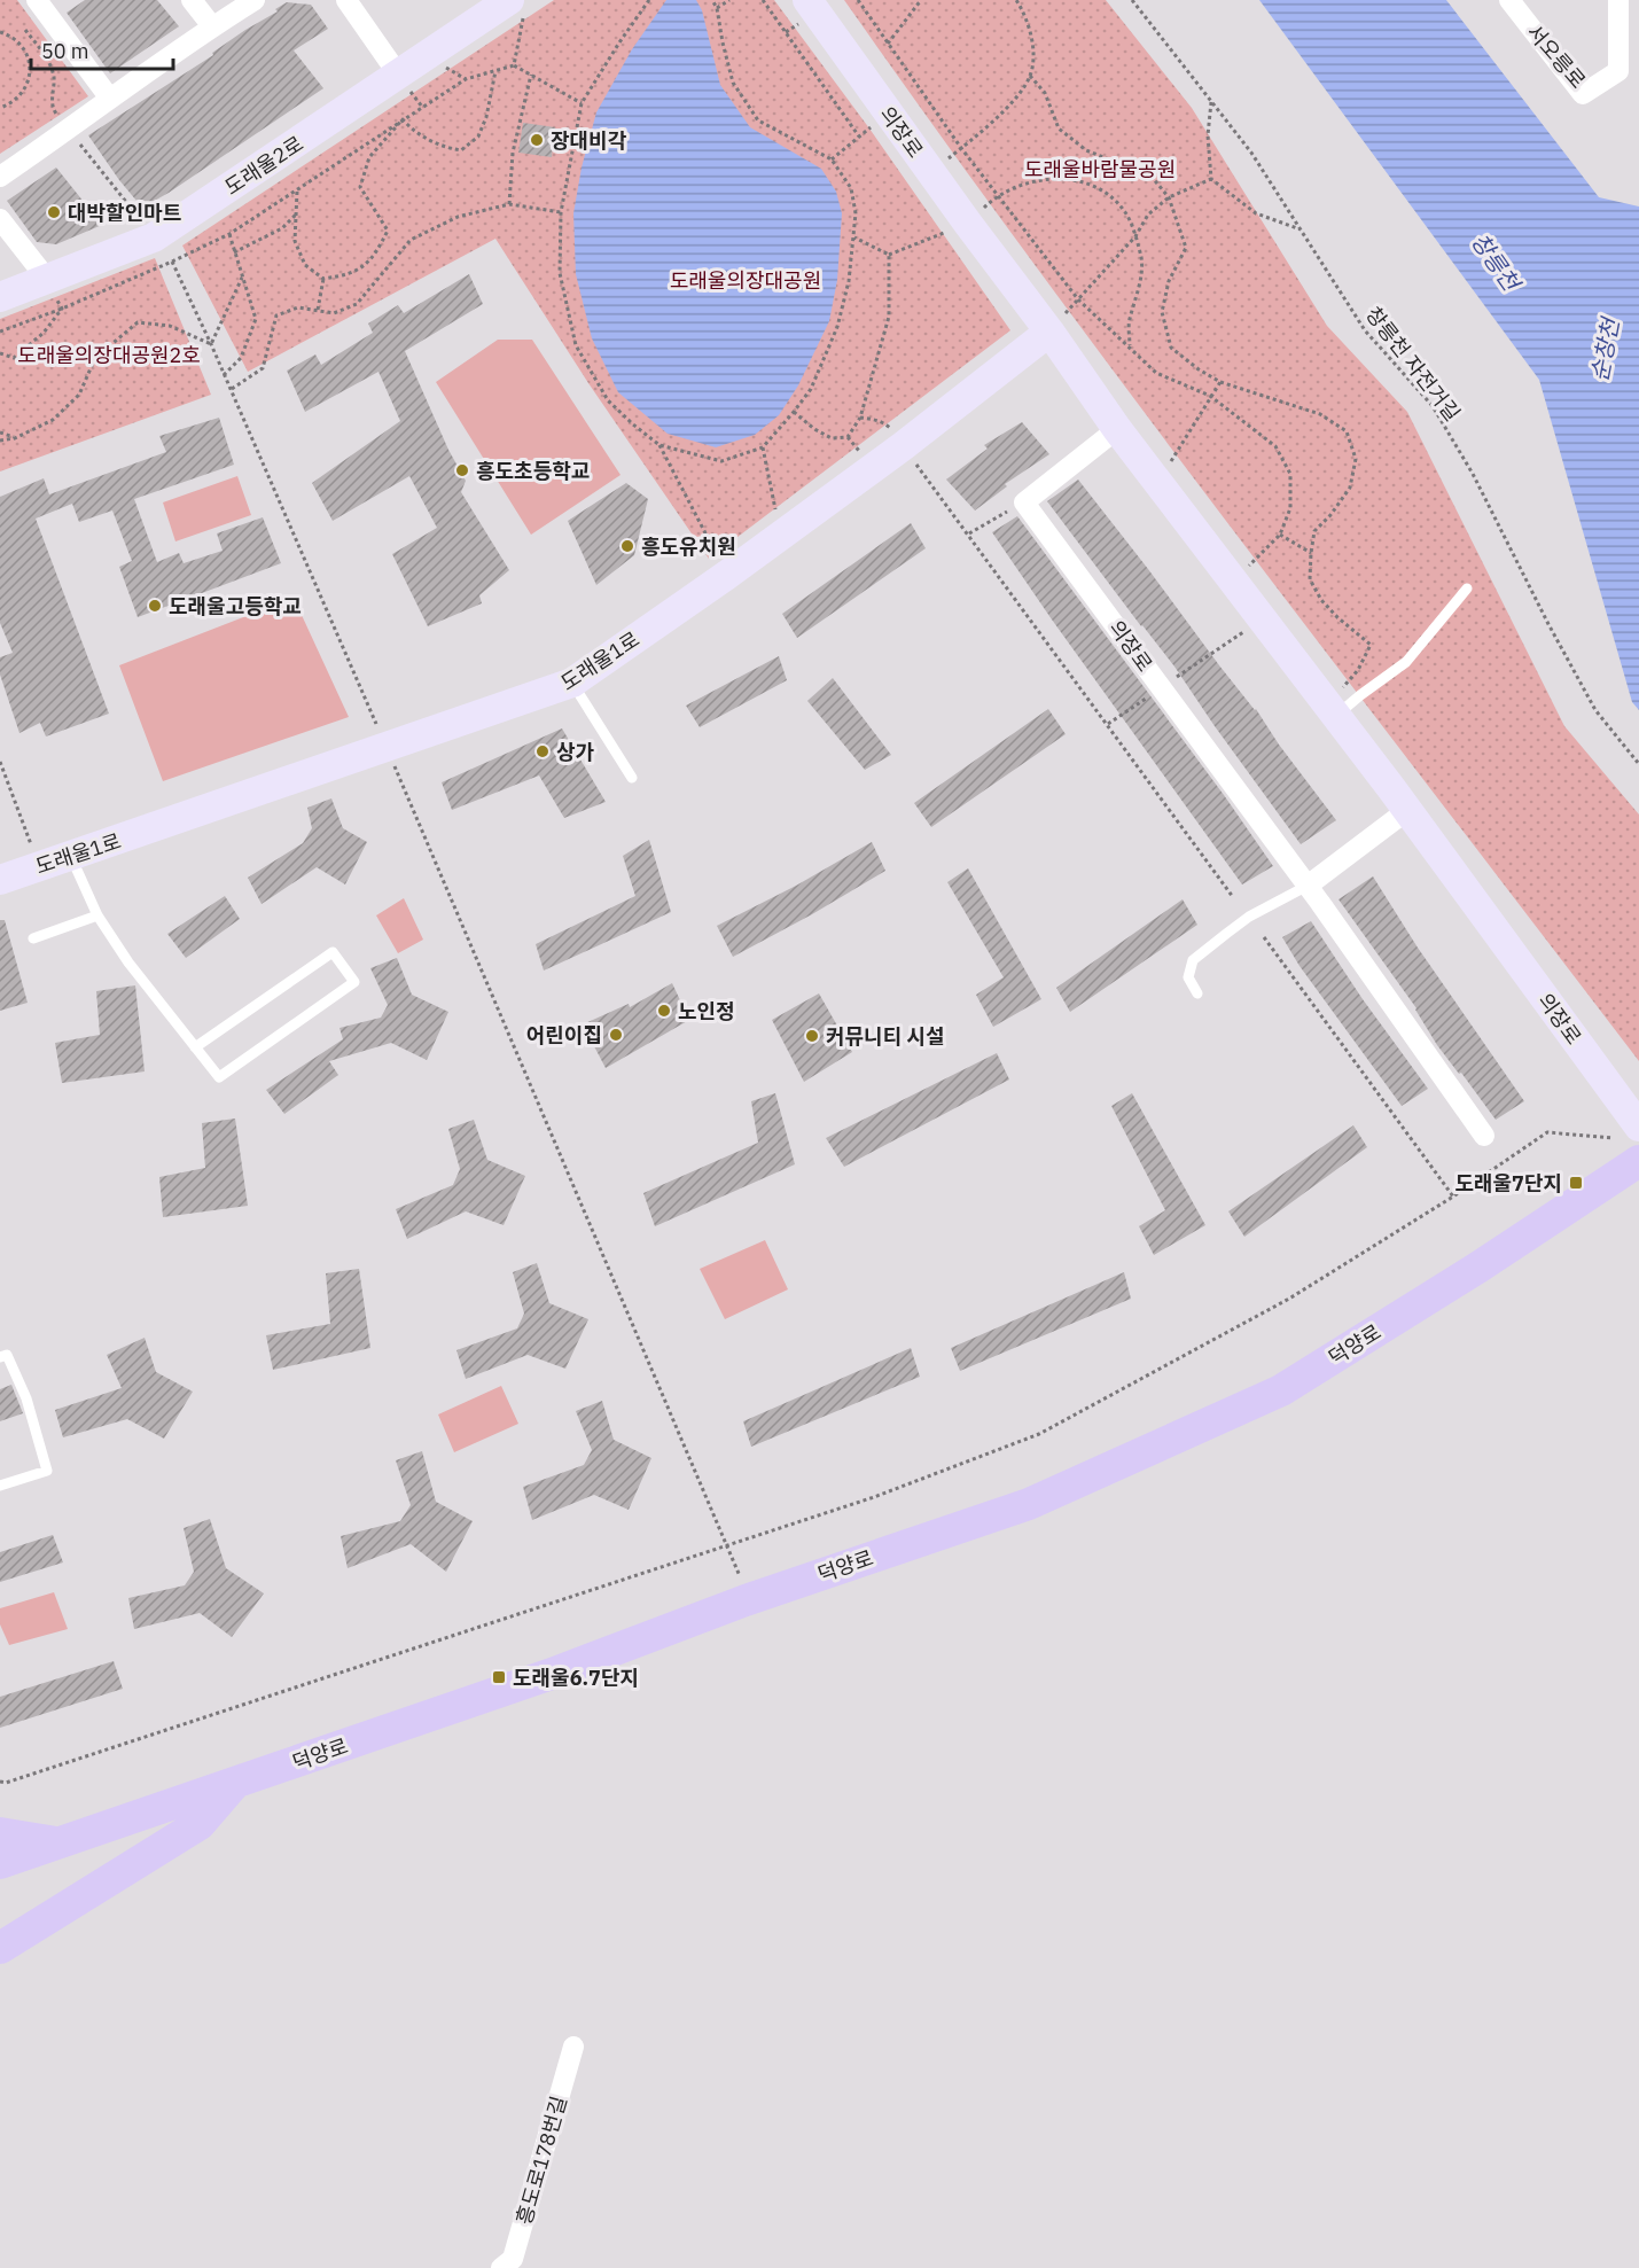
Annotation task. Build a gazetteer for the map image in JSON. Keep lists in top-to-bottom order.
{
  "streets": {
    "main road": ["덕양로"],
    "street": [
      "서오릉로",
      "의장로",
      "도래울2로",
      "도래울1로",
      "흥도로178번길"
    ],
    "path": ["창릉천 자전거길"]
  },
  "crossings": [
    ["의장로", "도래울1로"]
  ],
  "water": ["창릉천", "순창천"],
  "parks": ["도래울바람물공원", "도래울의장대공원", "도래울의장대공원2호"],
  "places": {
    "other": [
      "장대비각",
      "대박할인마트",
      "흥도초등학교",
      "흥도유치원",
      "도래울고등학교",
      "상가",
      "노인정",
      "어린이집",
      "커뮤니티 시설"
    ],
    "transit": ["도래울7단지", "도래울6.7단지"]
  },
  "scale_bar": "50 m"
}
